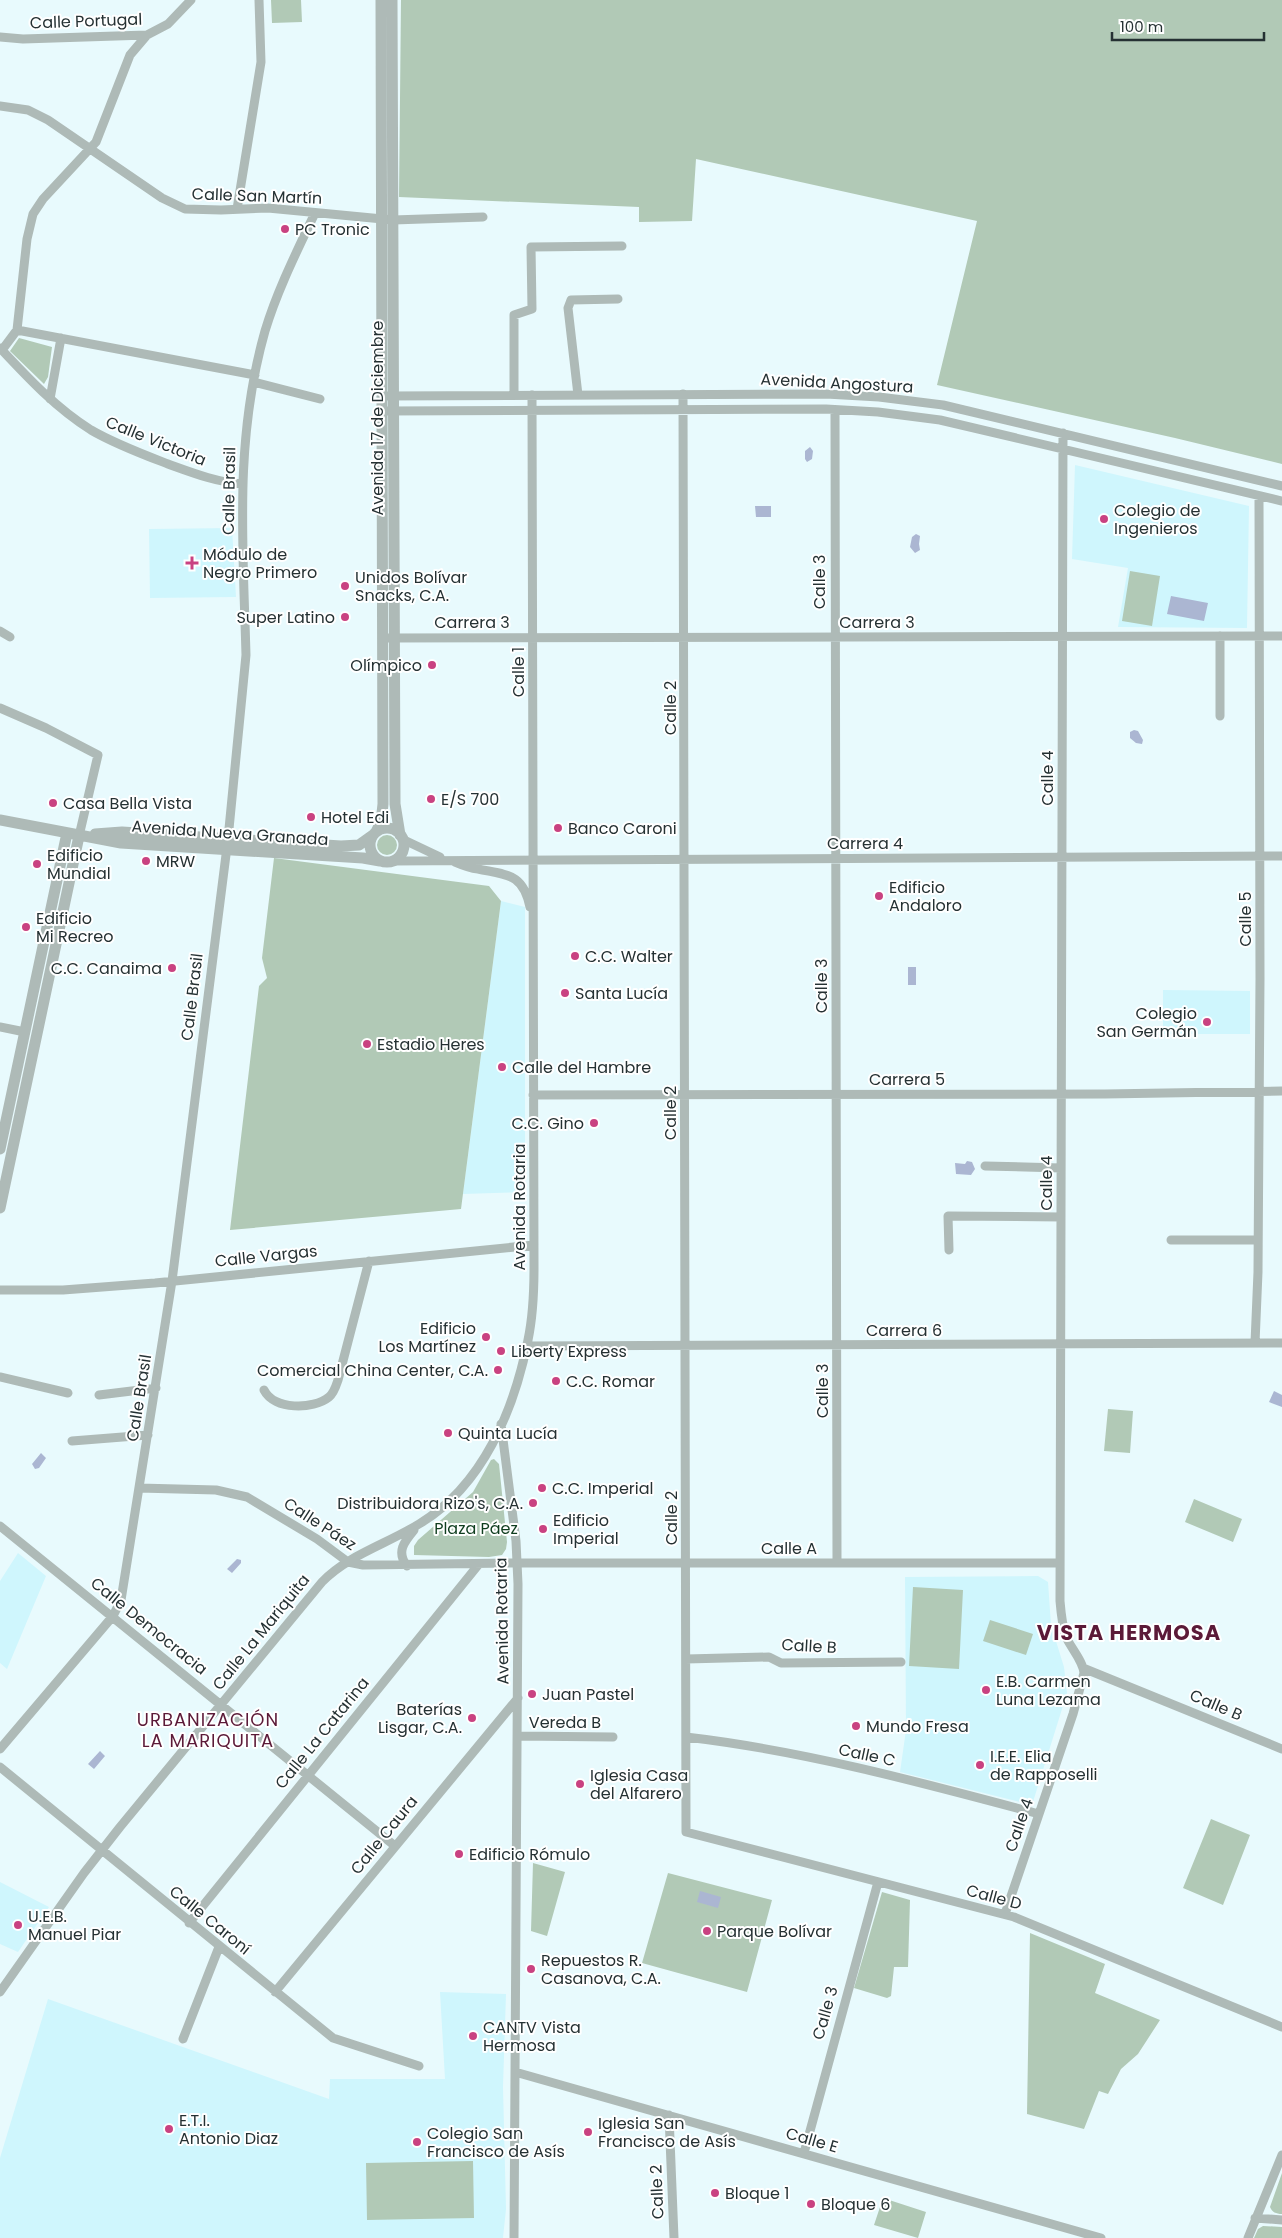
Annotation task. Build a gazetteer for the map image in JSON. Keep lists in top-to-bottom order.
{
  "streets": {
    "street": [
      "Calle Portugal",
      "Calle San Martín",
      "Avenida Angostura",
      "Avenida 17 de Diciembre",
      "Calle Victoria",
      "Calle Brasil",
      "Calle 3",
      "Carrera 3",
      "Calle 1",
      "Calle 2",
      "Calle 4",
      "Avenida Nueva Granada",
      "Carrera 4",
      "Calle 5",
      "Carrera 5",
      "Avenida Rotaria",
      "Calle Vargas",
      "Carrera 6",
      "Calle Páez",
      "Calle A",
      "Calle Democracia",
      "Calle La Mariquita",
      "Calle B",
      "Vereda B",
      "Calle La Catarina",
      "Calle C",
      "Calle Caura",
      "Calle D",
      "Calle Caroní",
      "Calle E"
    ]
  },
  "crossings": [
    ["Calle San Martín", "Avenida 17 de Diciembre"],
    ["Calle San Martín", "Calle Brasil"],
    ["Avenida Angostura", "Avenida 17 de Diciembre"],
    ["Avenida Angostura", "Calle 3"],
    ["Avenida Angostura", "Calle 1"],
    ["Avenida Angostura", "Calle 2"],
    ["Avenida Angostura", "Calle 4"],
    ["Avenida Angostura", "Calle 5"],
    ["Avenida 17 de Diciembre", "Carrera 3"],
    ["Avenida 17 de Diciembre", "Avenida Nueva Granada"],
    ["Avenida 17 de Diciembre", "Carrera 4"],
    ["Calle Victoria", "Calle Brasil"],
    ["Calle Brasil", "Avenida Nueva Granada"],
    ["Calle Brasil", "Calle Vargas"],
    ["Calle Brasil", "Calle Páez"],
    ["Calle Brasil", "Calle Democracia"],
    ["Calle 3", "Carrera 3"],
    ["Calle 3", "Carrera 4"],
    ["Calle 3", "Carrera 5"],
    ["Calle 3", "Carrera 6"],
    ["Calle 3", "Calle A"],
    ["Calle 3", "Calle D"],
    ["Calle 3", "Calle E"],
    ["Carrera 3", "Calle 1"],
    ["Carrera 3", "Calle 2"],
    ["Carrera 3", "Calle 4"],
    ["Carrera 3", "Calle 5"],
    ["Calle 1", "Carrera 4"],
    ["Calle 1", "Avenida Rotaria"],
    ["Calle 2", "Carrera 4"],
    ["Calle 2", "Carrera 5"],
    ["Calle 2", "Carrera 6"],
    ["Calle 2", "Calle A"],
    ["Calle 2", "Calle B"],
    ["Calle 2", "Calle C"],
    ["Calle 2", "Calle D"],
    ["Calle 2", "Calle E"],
    ["Calle 4", "Carrera 4"],
    ["Calle 4", "Carrera 5"],
    ["Calle 4", "Carrera 6"],
    ["Calle 4", "Calle A"],
    ["Calle 4", "Calle B"],
    ["Calle 4", "Calle C"],
    ["Calle 4", "Calle D"],
    ["Avenida Nueva Granada", "Carrera 4"],
    ["Carrera 4", "Calle 5"],
    ["Carrera 4", "Avenida Rotaria"],
    ["Calle 5", "Carrera 5"],
    ["Calle 5", "Carrera 6"],
    ["Carrera 5", "Avenida Rotaria"],
    ["Avenida Rotaria", "Calle Vargas"],
    ["Avenida Rotaria", "Carrera 6"],
    ["Avenida Rotaria", "Calle Páez"],
    ["Avenida Rotaria", "Calle A"],
    ["Avenida Rotaria", "Calle La Mariquita"],
    ["Avenida Rotaria", "Vereda B"],
    ["Avenida Rotaria", "Calle Caura"],
    ["Avenida Rotaria", "Calle E"],
    ["Calle Páez", "Calle A"],
    ["Calle Páez", "Calle La Mariquita"],
    ["Calle Páez", "Calle La Catarina"],
    ["Calle Democracia", "Calle La Mariquita"],
    ["Calle Democracia", "Calle La Catarina"],
    ["Calle Democracia", "Calle Caura"],
    ["Calle La Mariquita", "Calle Caroní"],
    ["Calle La Catarina", "Calle Caroní"],
    ["Calle Caura", "Calle Caroní"]
  ],
  "districts": ["VISTA HERMOSA", "URBANIZACIÓN LA MARIQUITA"],
  "parks": ["Plaza Páez"],
  "places": {
    "other": [
      "PC Tronic",
      "Colegio de Ingenieros",
      "Unidos Bolívar Snacks, C.A.",
      "Super Latino",
      "Olímpico",
      "E/S 700",
      "Casa Bella Vista",
      "Hotel Edi",
      "Banco Caroni",
      "MRW",
      "Edificio Mundial",
      "Edificio Andaloro",
      "Edificio Mi Recreo",
      "C.C. Walter",
      "C.C. Canaima",
      "Santa Lucía",
      "Colegio San Germán",
      "Estadio Heres",
      "Calle del Hambre",
      "C.C. Gino",
      "Edificio Los Martínez",
      "Liberty Express",
      "Comercial China Center, C.A.",
      "C.C. Romar",
      "Quinta Lucía",
      "C.C. Imperial",
      "Distribuidora Rizo's, C.A.",
      "Edificio Imperial",
      "E.B. Carmen Luna Lezama",
      "Juan Pastel",
      "Baterías Lisgar, C.A.",
      "Mundo Fresa",
      "I.E.E. Elia de Rapposelli",
      "Iglesia Casa del Alfarero",
      "Edificio Rómulo",
      "U.E.B. Manuel Piar",
      "Parque Bolívar",
      "Repuestos R. Casanova, C.A.",
      "CANTV Vista Hermosa",
      "E.T.I. Antonio Diaz",
      "Iglesia San Francisco de Asís",
      "Colegio San Francisco de Asís",
      "Bloque 1",
      "Bloque 6"
    ],
    "health": ["Módulo de Negro Primero"]
  },
  "scale_bar": "100 m"
}
